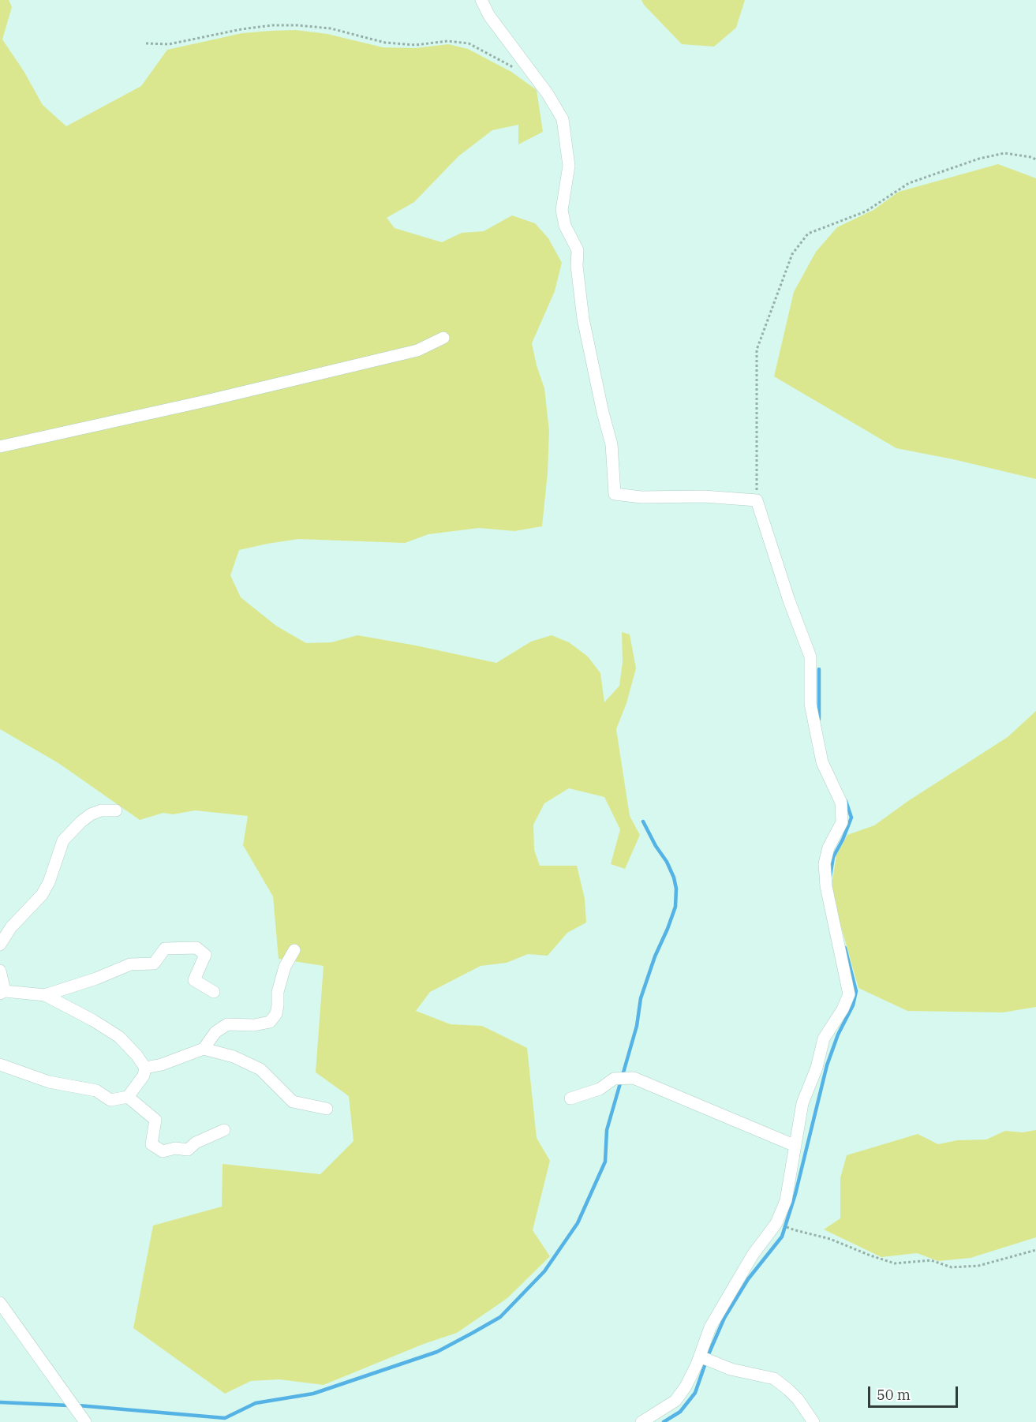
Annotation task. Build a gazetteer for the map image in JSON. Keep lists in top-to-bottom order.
{
  "scale_bar": "50 m"
}
